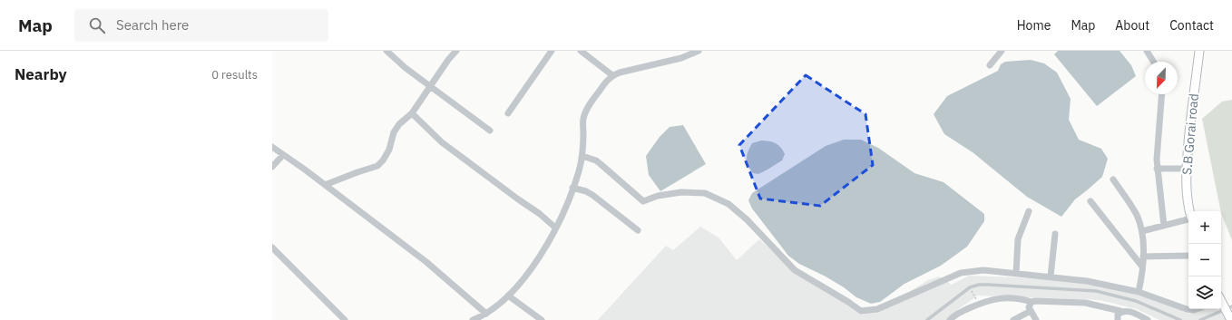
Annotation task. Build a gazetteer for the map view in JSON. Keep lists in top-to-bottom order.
{
  "streets": {
    "street": ["S.B Gorai road"]
  },
  "north": "bottom left",
  "page": {
    "header": "Map",
    "search": "Search here",
    "nav": [
      "Home",
      "Map",
      "About",
      "Contact"
    ],
    "heading": ["Nearby", "0 results"],
    "map_buttons": ["+", "−"]
  }
}
